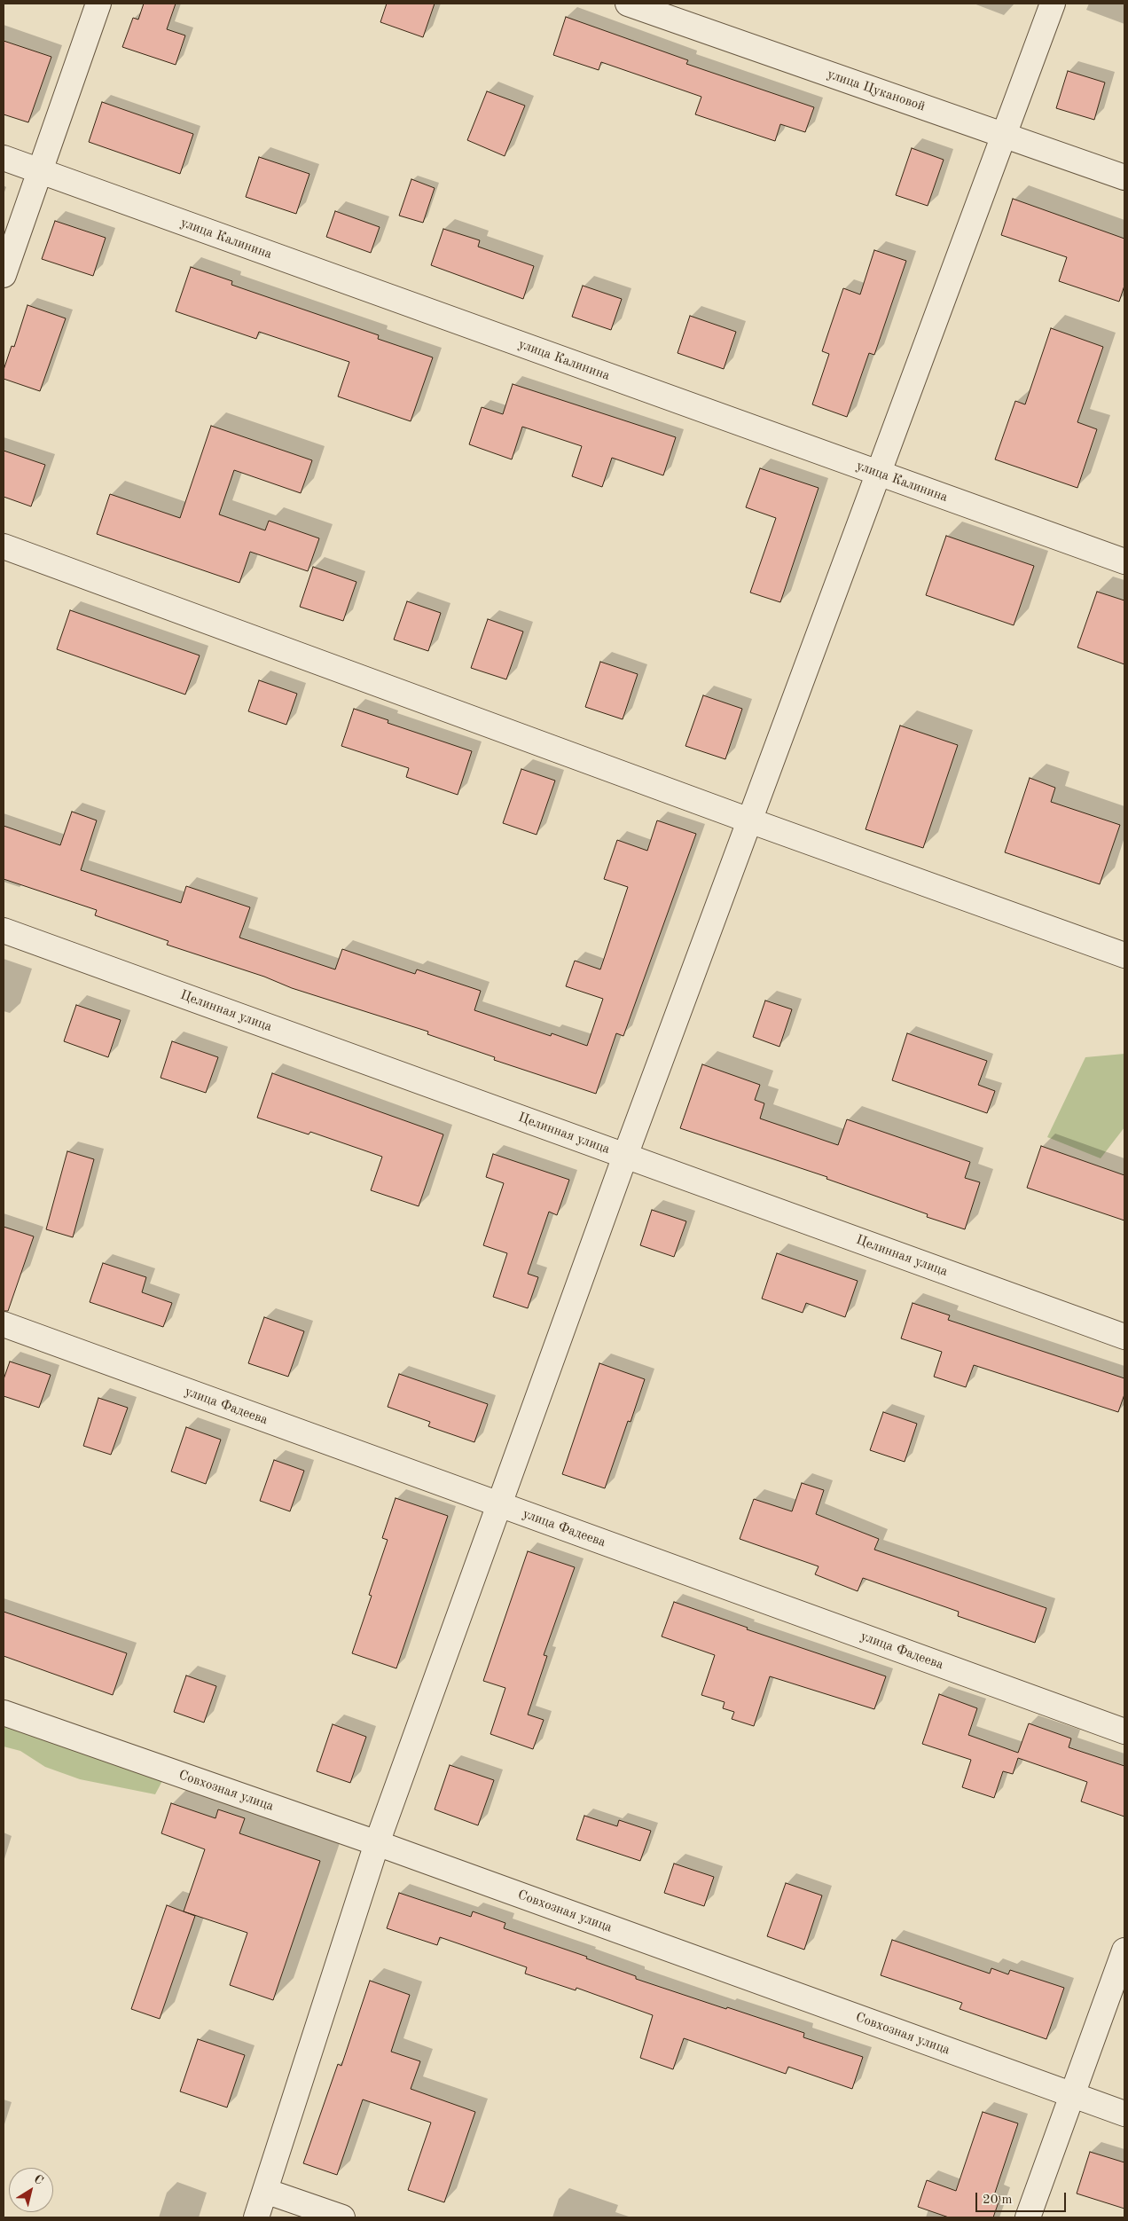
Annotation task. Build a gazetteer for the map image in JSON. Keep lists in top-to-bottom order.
{
  "streets": {
    "street": [
      "улица Цукановой",
      "улица Калинина",
      "Целинная улица",
      "улица Фадеева",
      "Совхозная улица"
    ]
  },
  "scale_bar": "20 m",
  "north": "top right"
}
